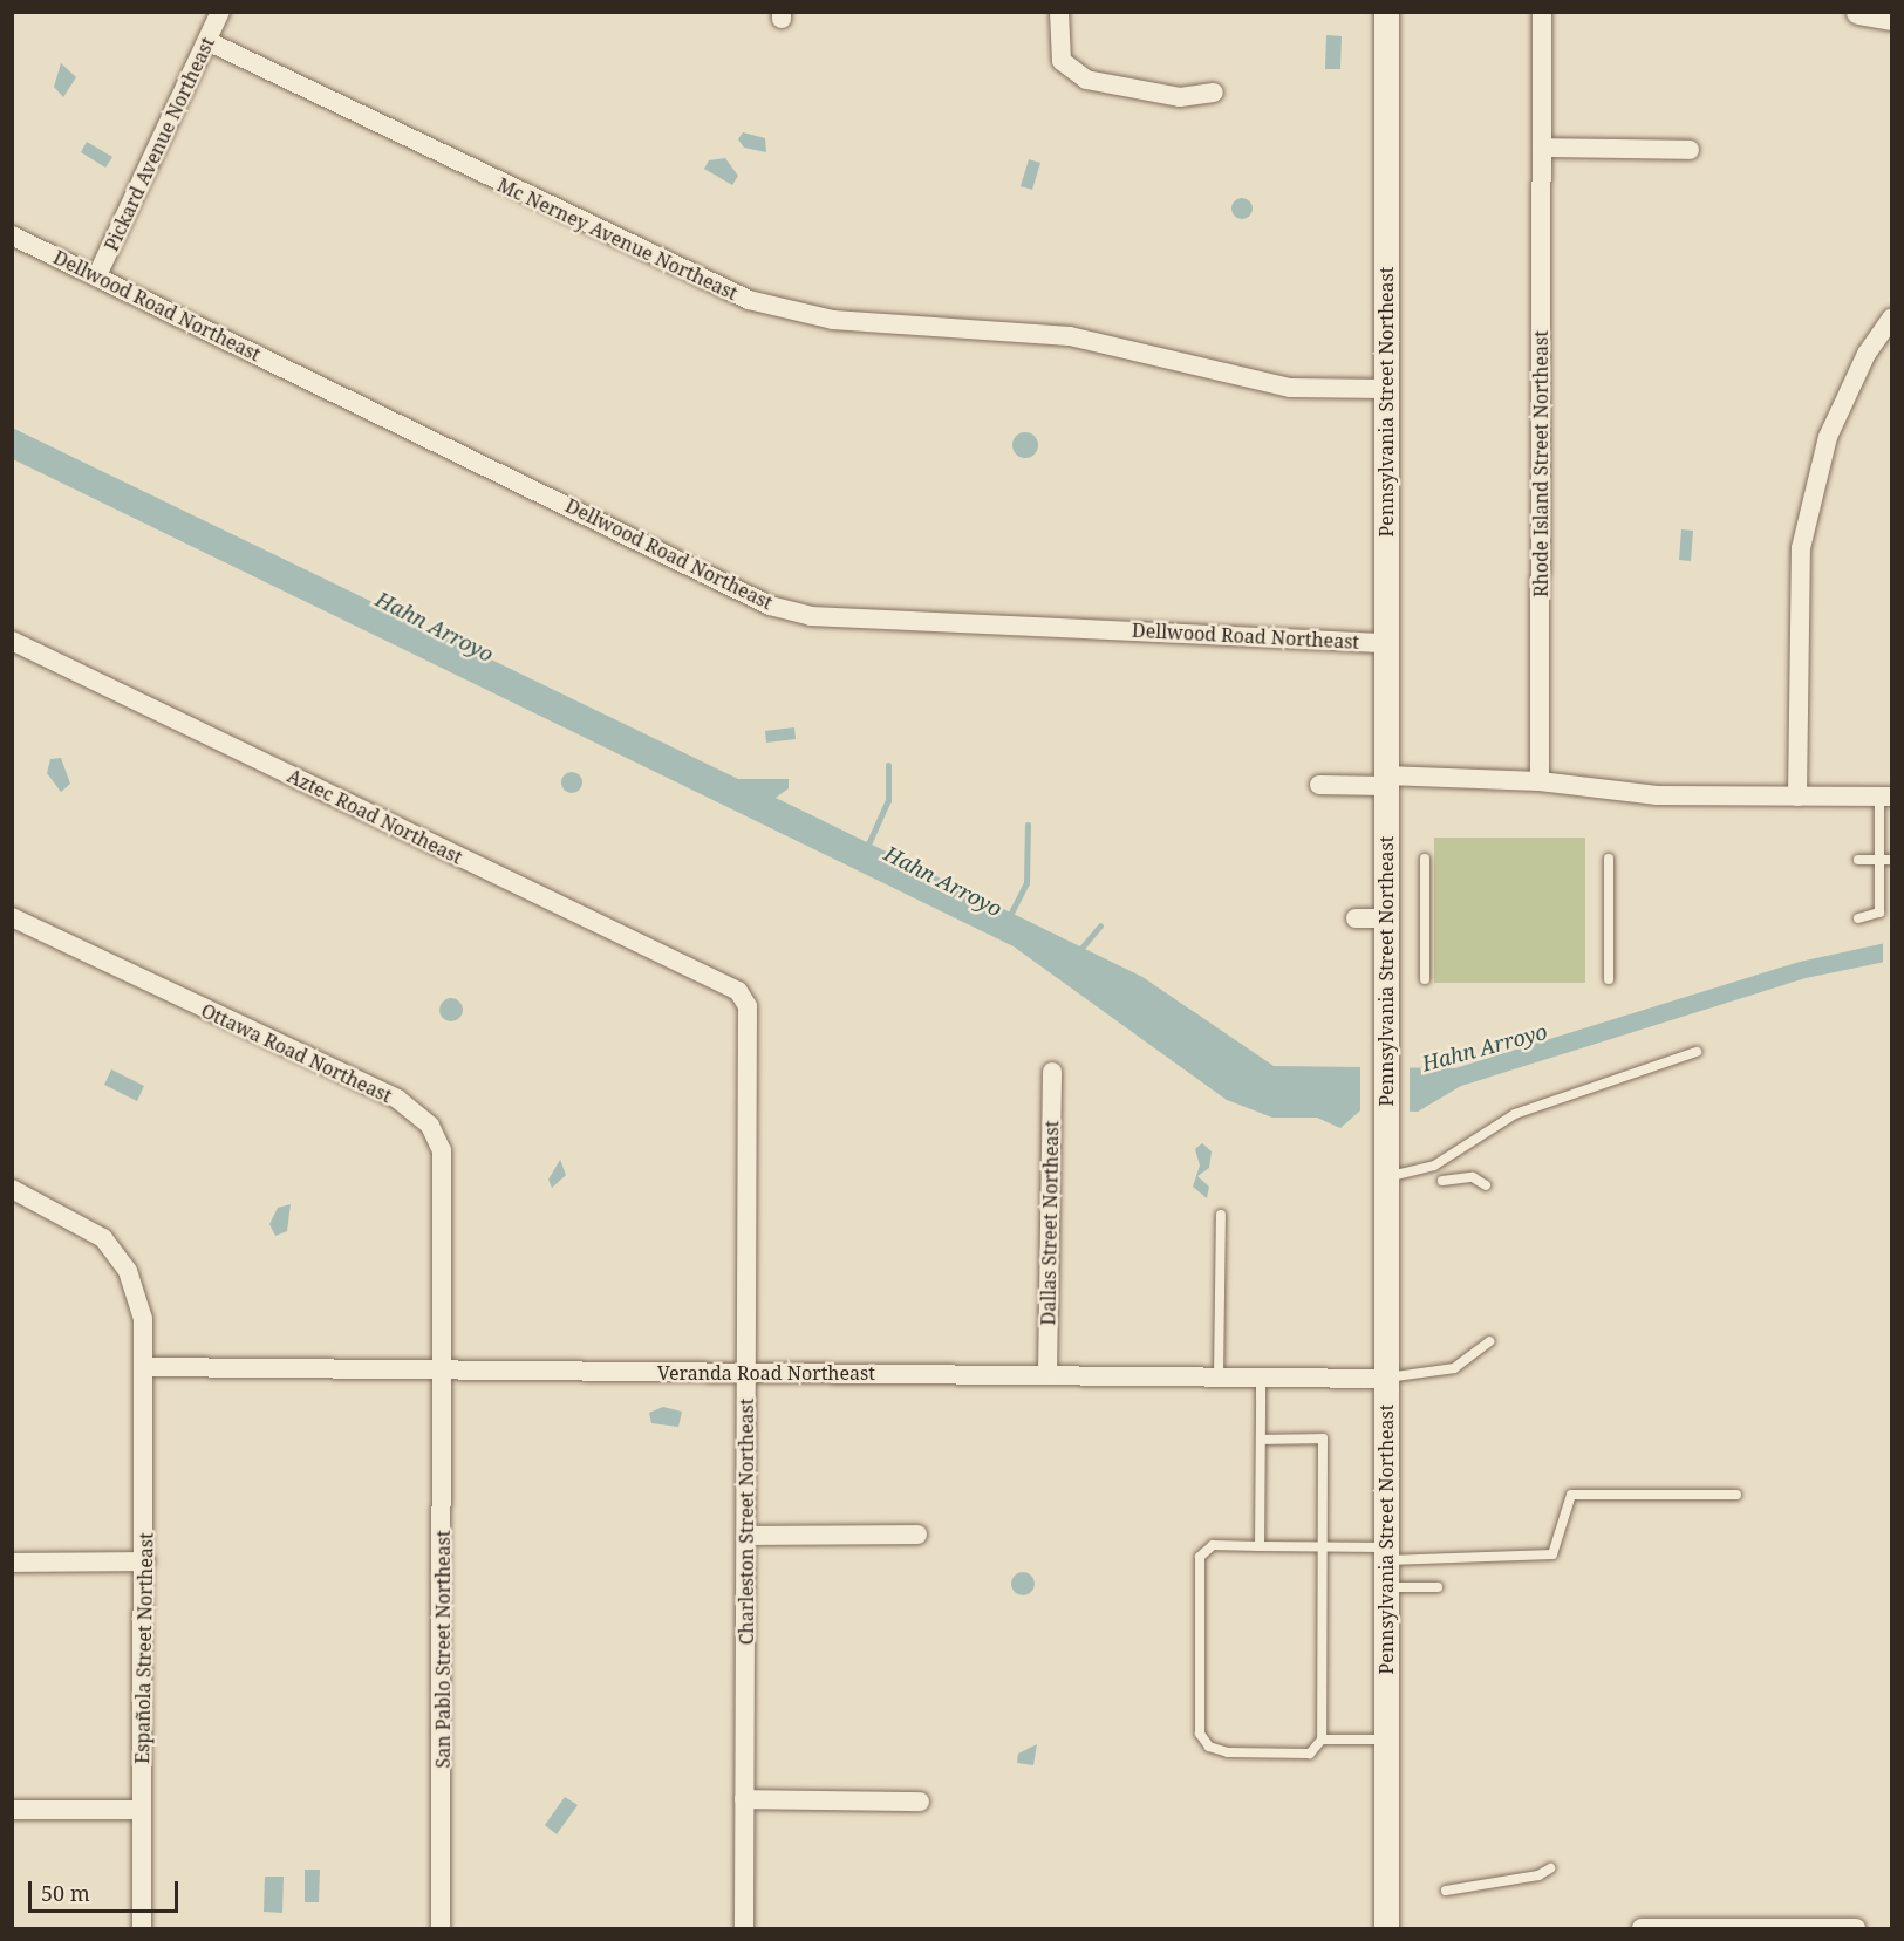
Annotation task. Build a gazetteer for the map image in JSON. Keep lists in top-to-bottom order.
{
  "streets": {
    "street": [
      "Pickard Avenue Northeast",
      "Mc Nerney Avenue Northeast",
      "Dellwood Road Northeast",
      "Pennsylvania Street Northeast",
      "Rhode Island Street Northeast",
      "Aztec Road Northeast",
      "Ottawa Road Northeast",
      "Dallas Street Northeast",
      "Veranda Road Northeast",
      "Charleston Street Northeast",
      "Española Street Northeast",
      "San Pablo Street Northeast"
    ]
  },
  "crossings": [
    ["Pickard Avenue Northeast", "Mc Nerney Avenue Northeast"],
    ["Pickard Avenue Northeast", "Dellwood Road Northeast"],
    ["Mc Nerney Avenue Northeast", "Pennsylvania Street Northeast"],
    ["Dellwood Road Northeast", "Pennsylvania Street Northeast"],
    ["Pennsylvania Street Northeast", "Veranda Road Northeast"],
    ["Aztec Road Northeast", "Charleston Street Northeast"],
    ["Ottawa Road Northeast", "Veranda Road Northeast"],
    ["Ottawa Road Northeast", "San Pablo Street Northeast"],
    ["Dallas Street Northeast", "Veranda Road Northeast"],
    ["Veranda Road Northeast", "Charleston Street Northeast"],
    ["Veranda Road Northeast", "Española Street Northeast"],
    ["Veranda Road Northeast", "San Pablo Street Northeast"]
  ],
  "water": ["Hahn Arroyo"],
  "scale_bar": "50 m"
}
